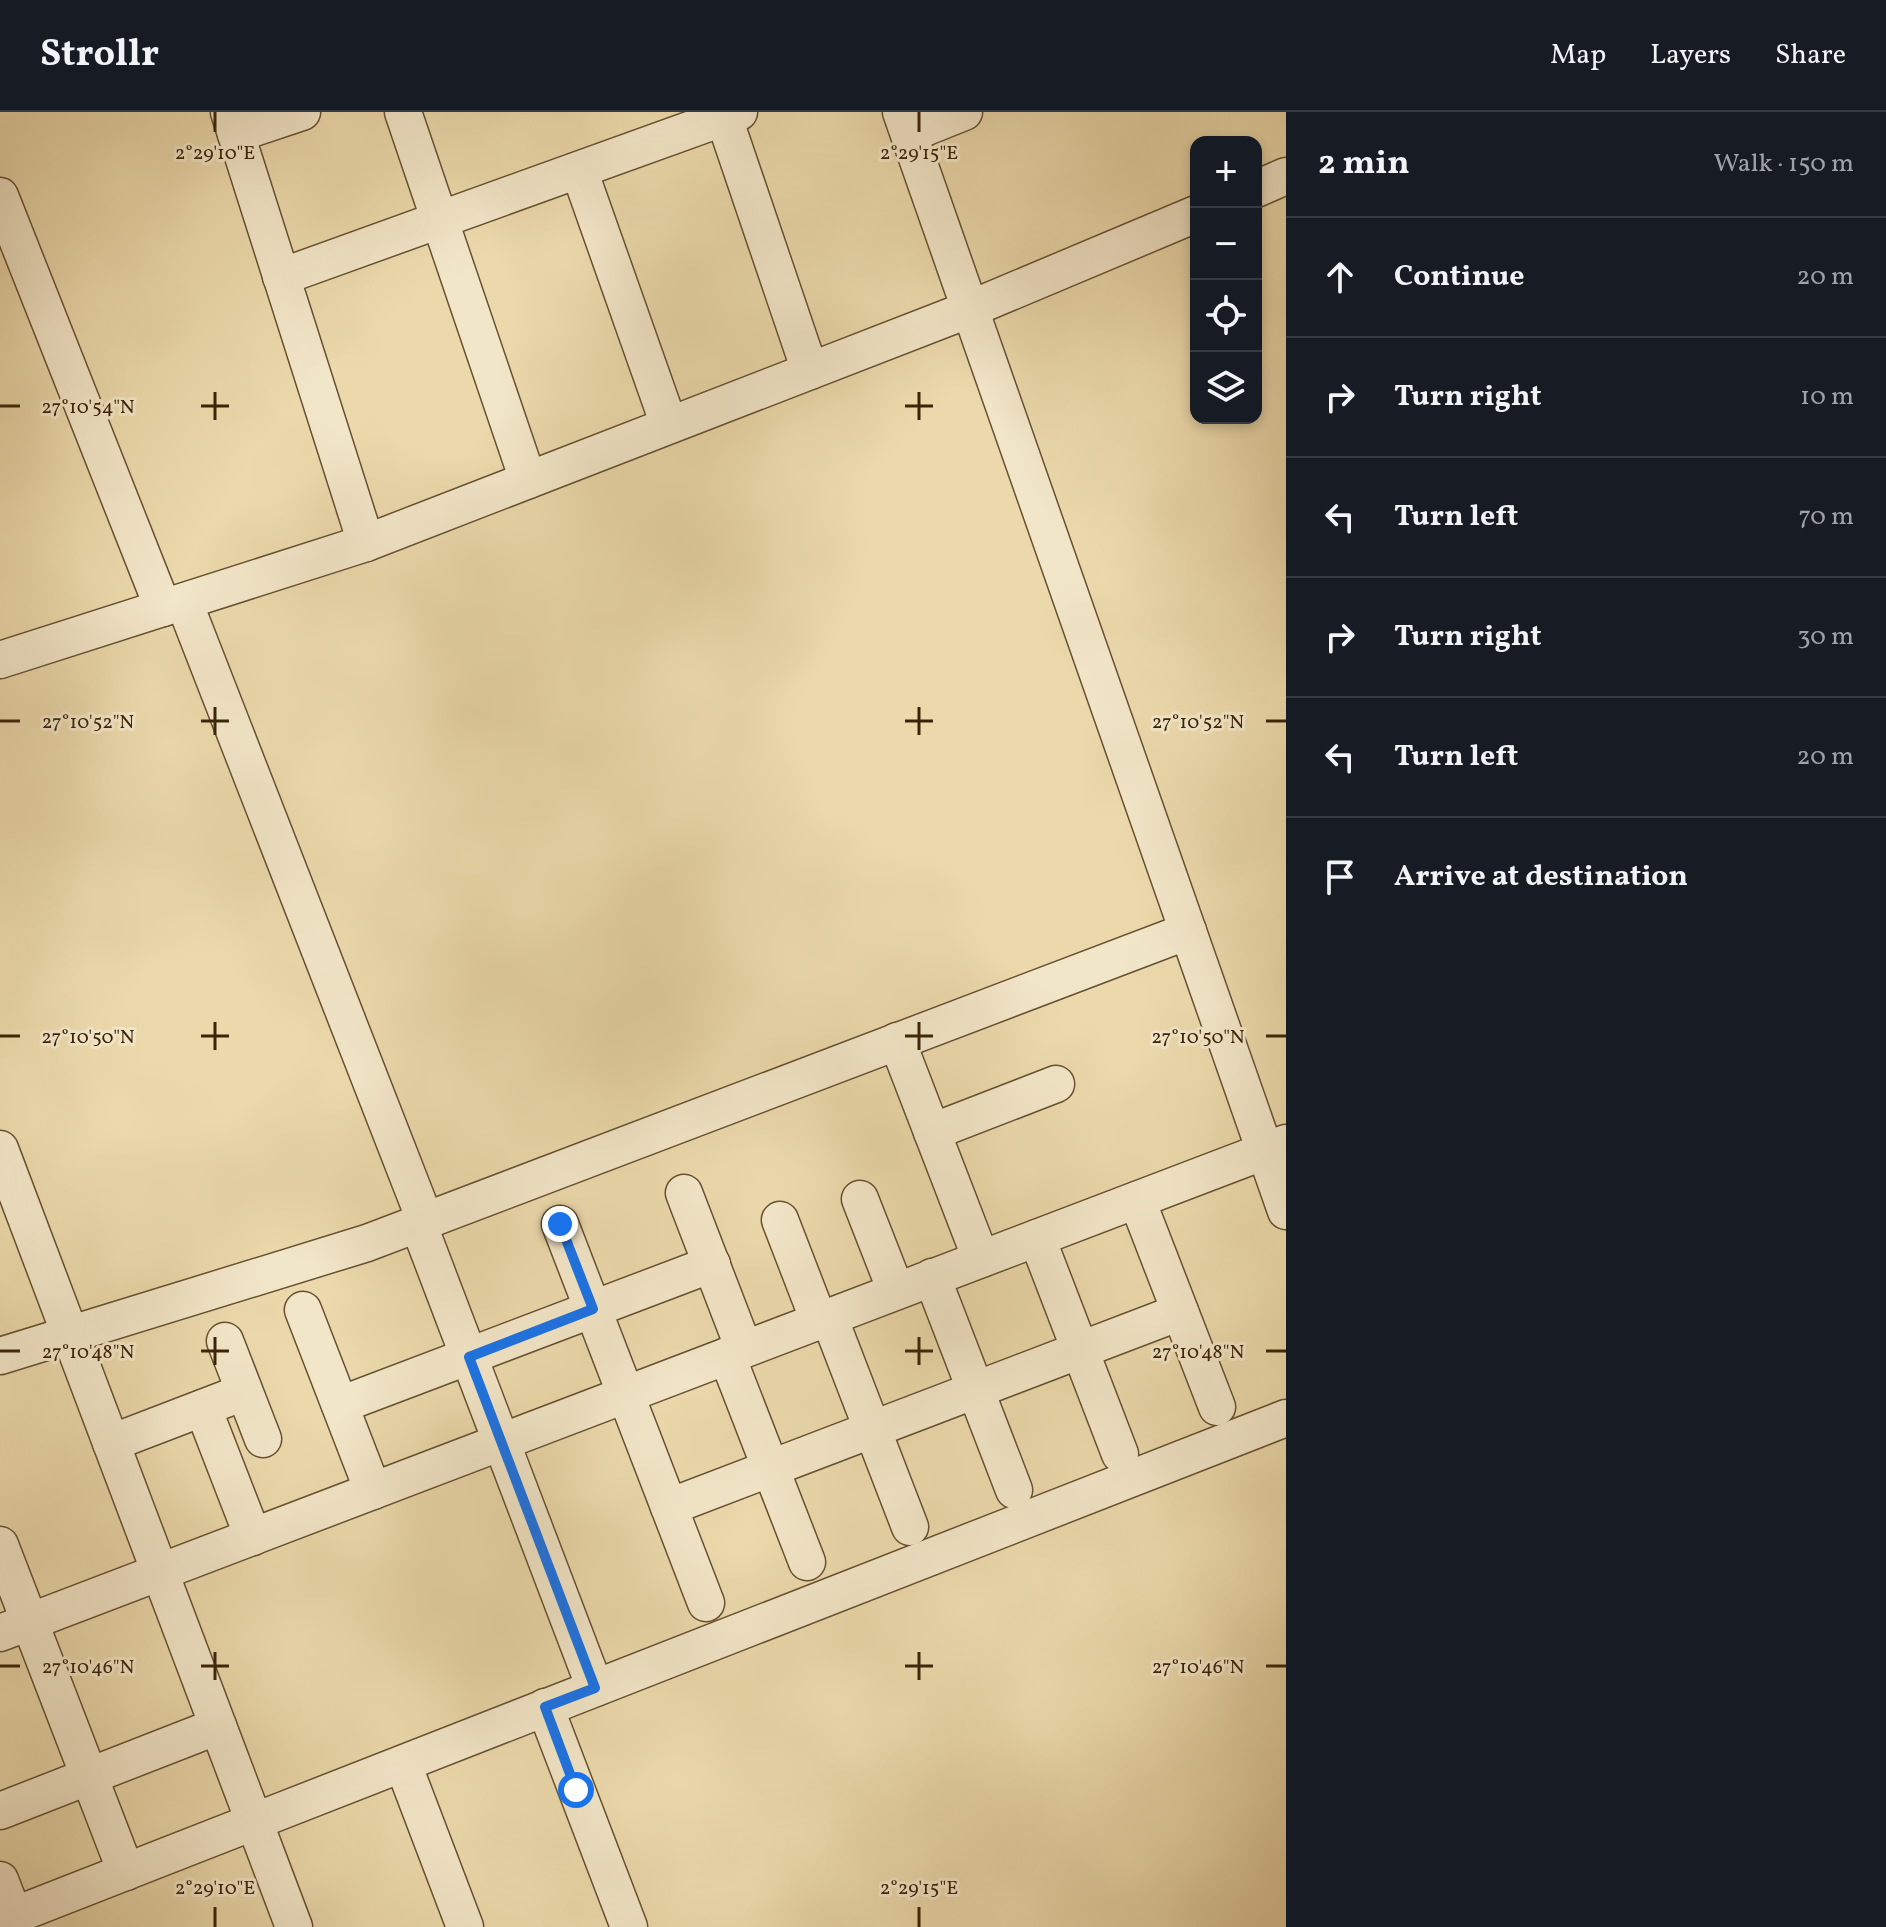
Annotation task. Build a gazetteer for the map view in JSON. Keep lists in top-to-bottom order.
{
  "page": {
    "header": "Strollr",
    "nav": ["Map", "Layers", "Share"],
    "heading": ["2 min", "Walk · 150 m"],
    "map_buttons": ["+", "−"],
    "list": [
      ["Continue", "20 m"],
      ["Turn right", "10 m"],
      ["Turn left", "70 m"],
      ["Turn right", "30 m"],
      ["Turn left", "20 m"],
      "Arrive at destination"
    ]
  },
  "coordinates": [
    "2°29'10\"E",
    "2°29'15\"E",
    "27°10'54\"N",
    "27°10'52\"N",
    "27°10'50\"N",
    "27°10'48\"N",
    "27°10'46\"N"
  ]
}
